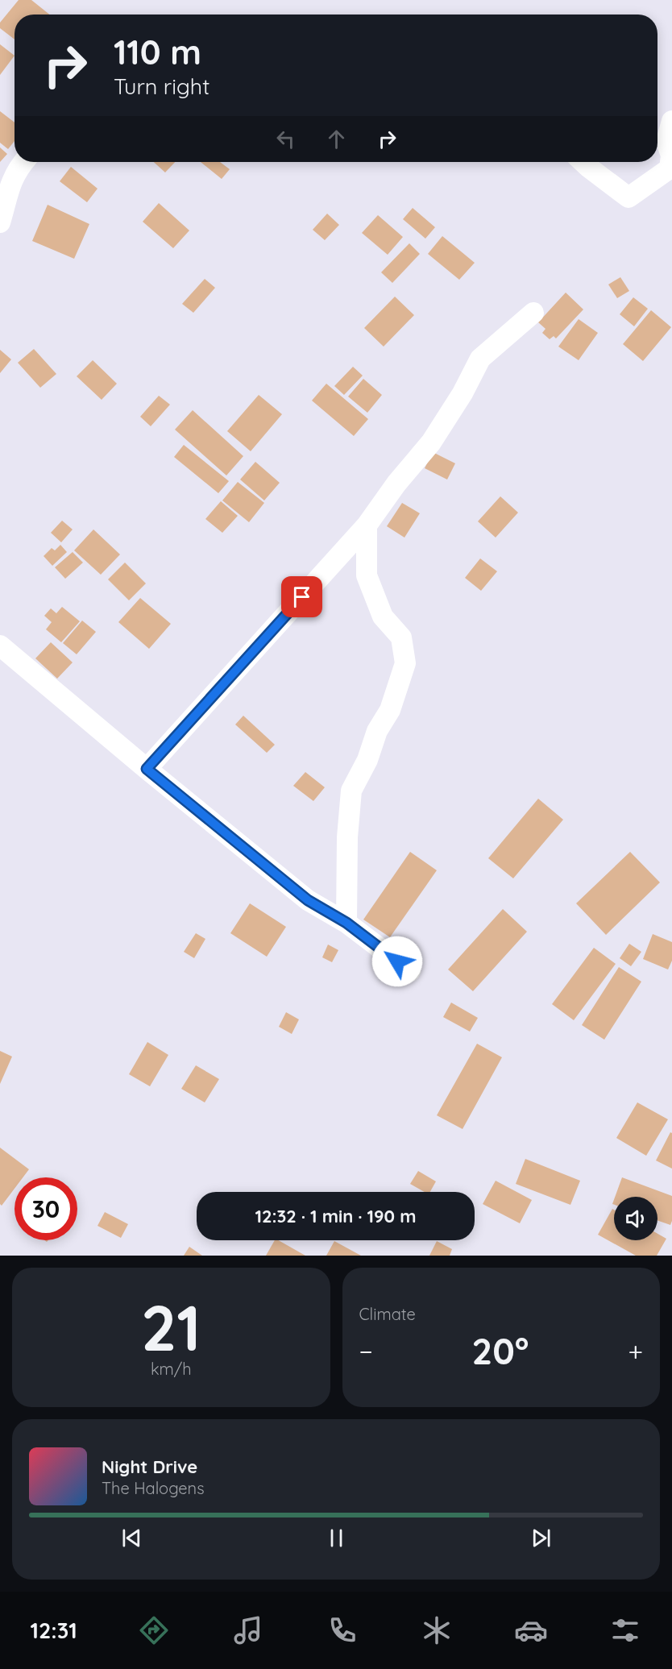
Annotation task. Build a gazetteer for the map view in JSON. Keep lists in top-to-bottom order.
{
  "page": {
    "turn": ["110 m", "Turn right"],
    "limit": "30",
    "trip": "12:32 · 1 min · 190 m",
    "tile": [
      ["21", "km/h"],
      "Climate"
    ],
    "heat": ["−", "20°", "+"],
    "song": ["Night Drive", "The Halogens"],
    "tabs": "12:31"
  }
}
